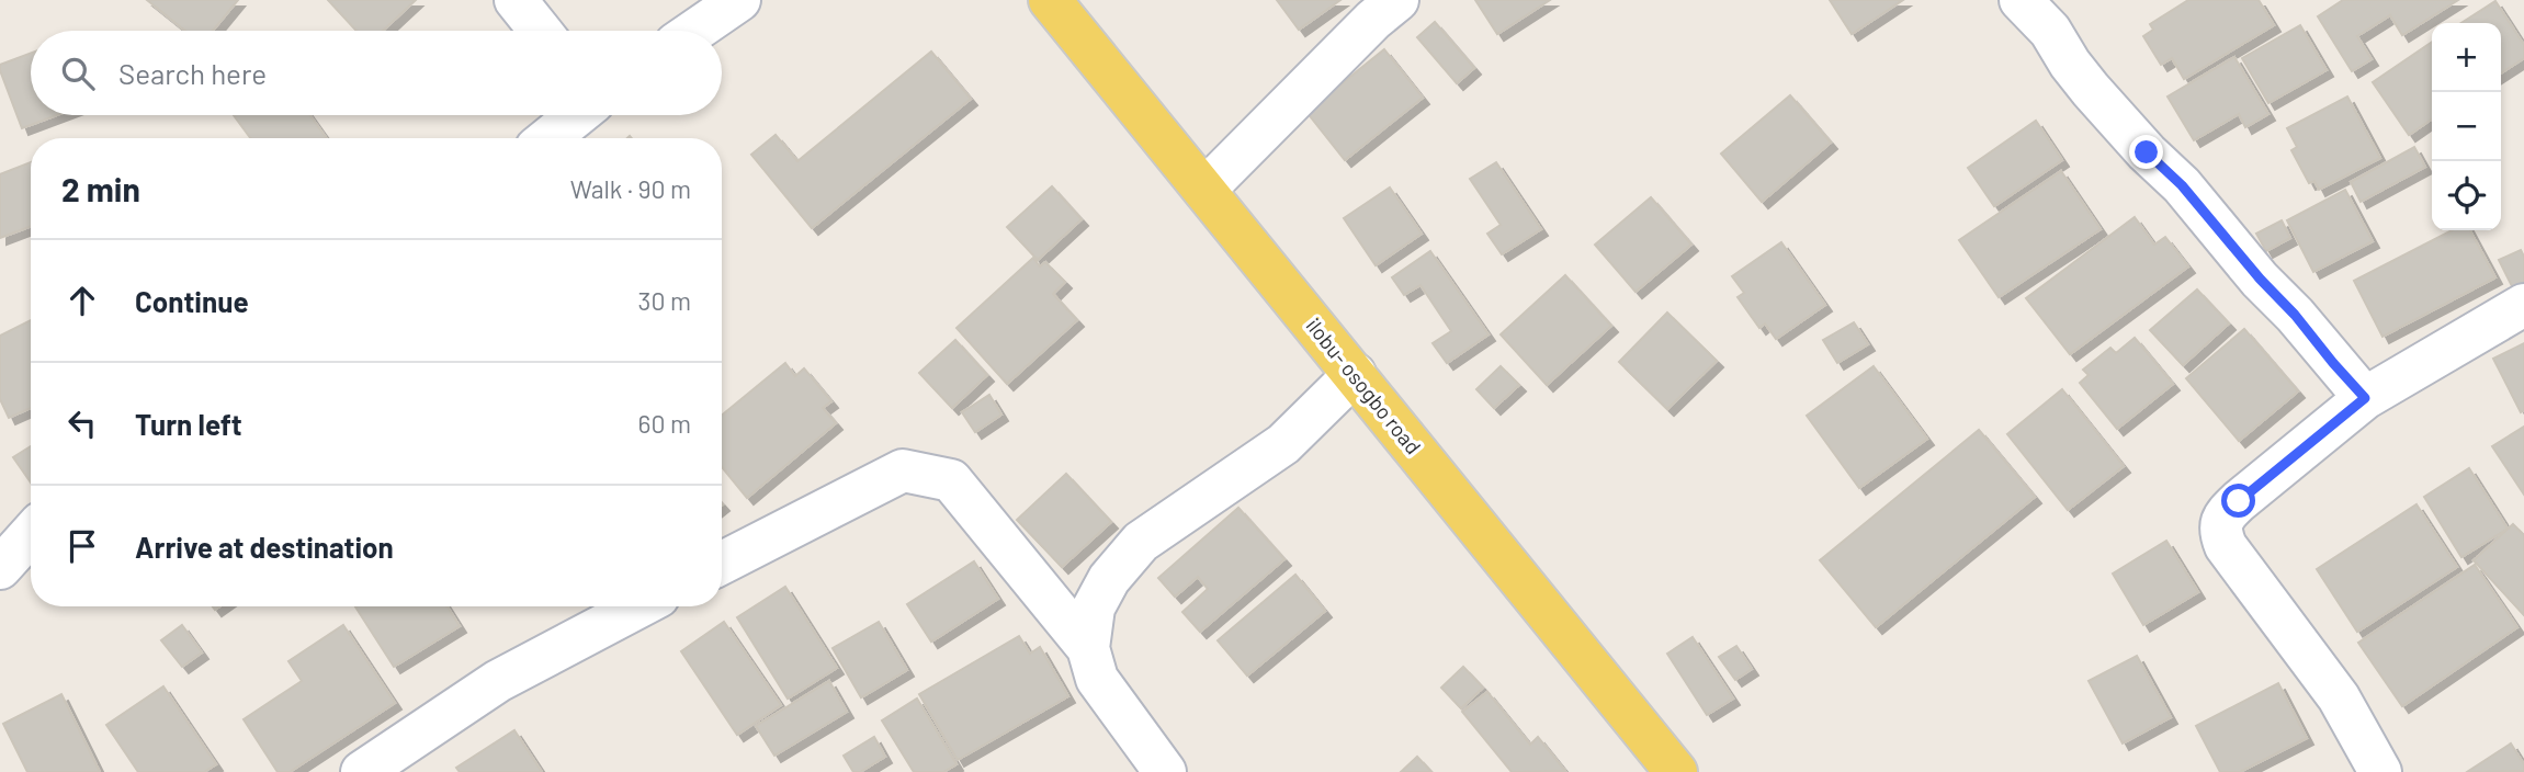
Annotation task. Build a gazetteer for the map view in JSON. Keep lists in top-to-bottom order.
{
  "streets": {
    "main road": ["ilobu- osogbo road"]
  },
  "page": {
    "map_buttons": ["+", "−"],
    "search": "Search here",
    "heading": ["2 min", "Walk · 90 m"],
    "list": [
      ["Continue", "30 m"],
      ["Turn left", "60 m"],
      "Arrive at destination"
    ]
  }
}
